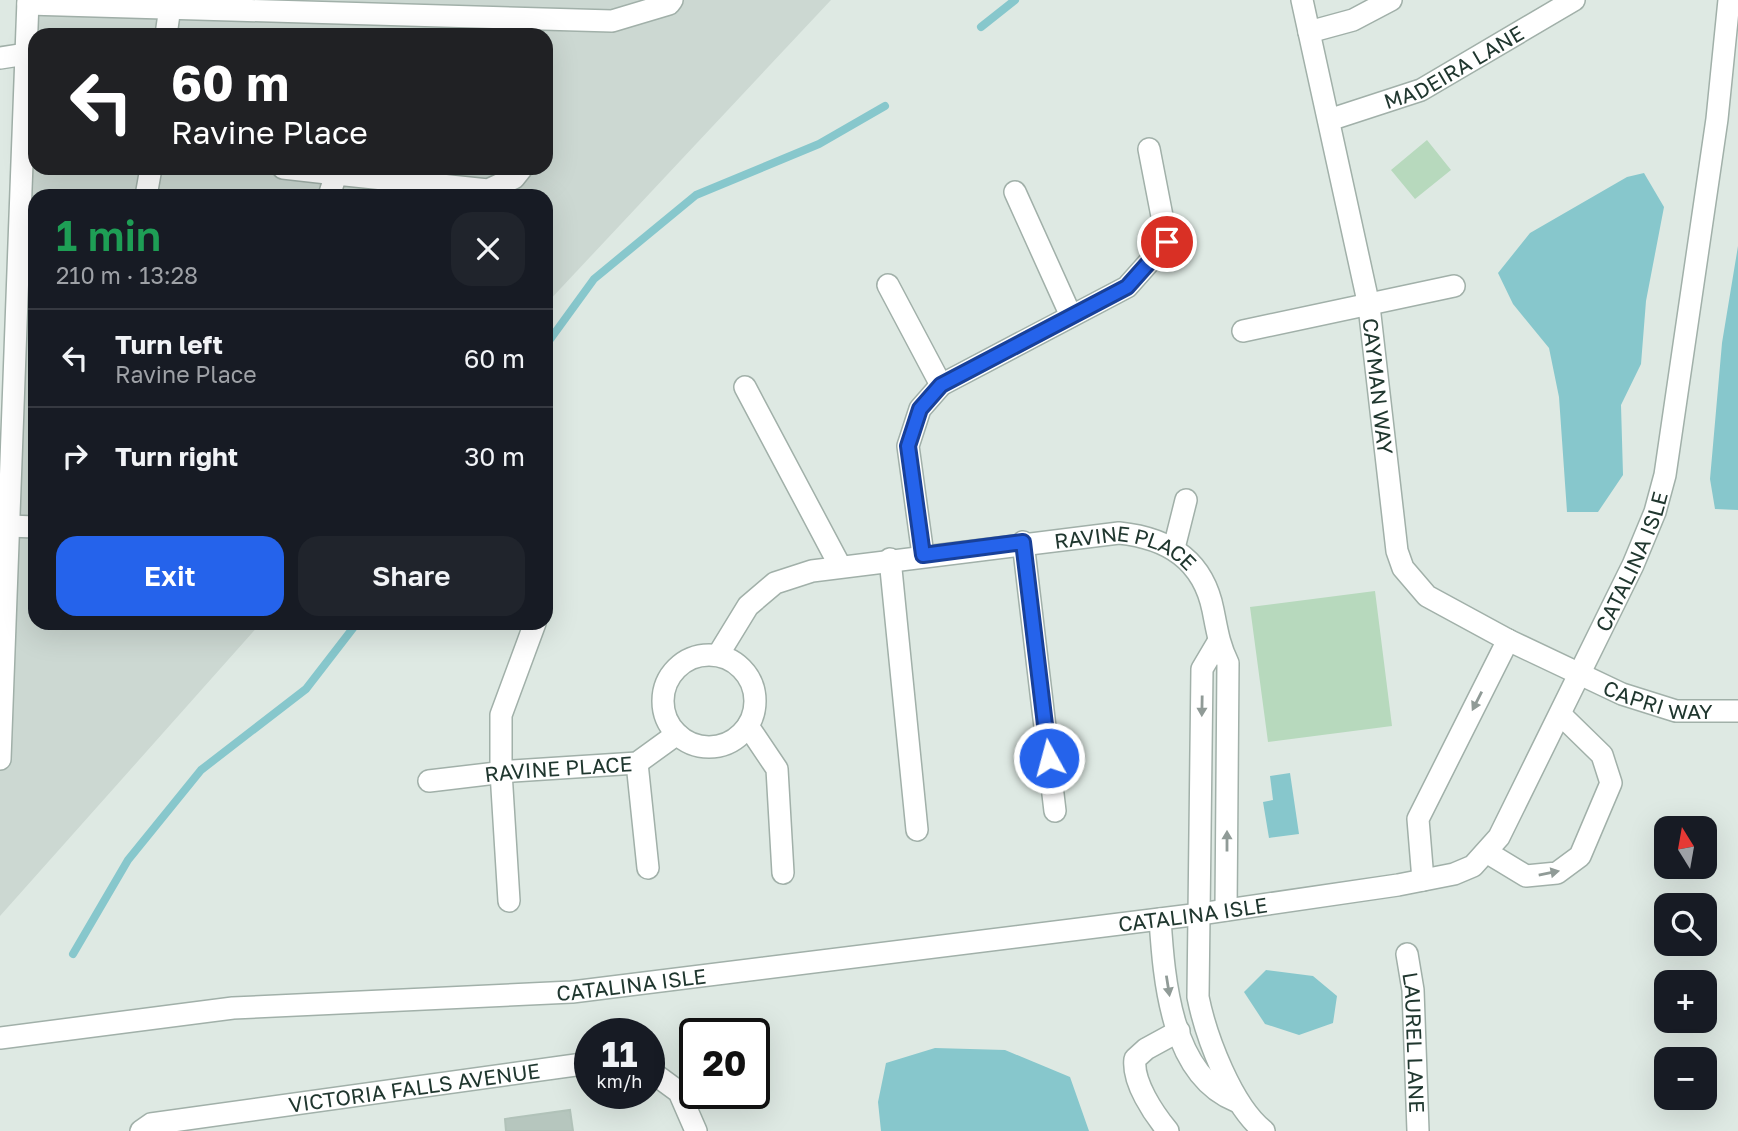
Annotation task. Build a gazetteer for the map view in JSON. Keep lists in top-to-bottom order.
{
  "streets": {
    "street": [
      "MADEIRA LANE",
      "CAYMAN WAY",
      "RAVINE PLACE",
      "CATALINA ISLE",
      "CAPRI WAY",
      "LAUREL LANE",
      "VICTORIA FALLS AVENUE"
    ]
  },
  "crossings": [
    ["MADEIRA LANE", "CAYMAN WAY"],
    ["CAYMAN WAY", "CATALINA ISLE"],
    ["CAYMAN WAY", "CAPRI WAY"],
    ["RAVINE PLACE", "CATALINA ISLE"],
    ["CATALINA ISLE", "CAPRI WAY"]
  ],
  "north": "top",
  "page": {
    "turn": ["60 m", "Ravine Place"],
    "heading": ["1 min", "210 m · 13:28"],
    "list": [
      {
        "name": "Turn left",
        "note": "Ravine Place",
        "value": "60 m"
      },
      {
        "name": "Turn right",
        "value": "30 m"
      }
    ],
    "buttons": ["Exit", "Share"],
    "map_buttons": ["+", "−"],
    "speed": "11 km/h",
    "limit": "20"
  }
}
